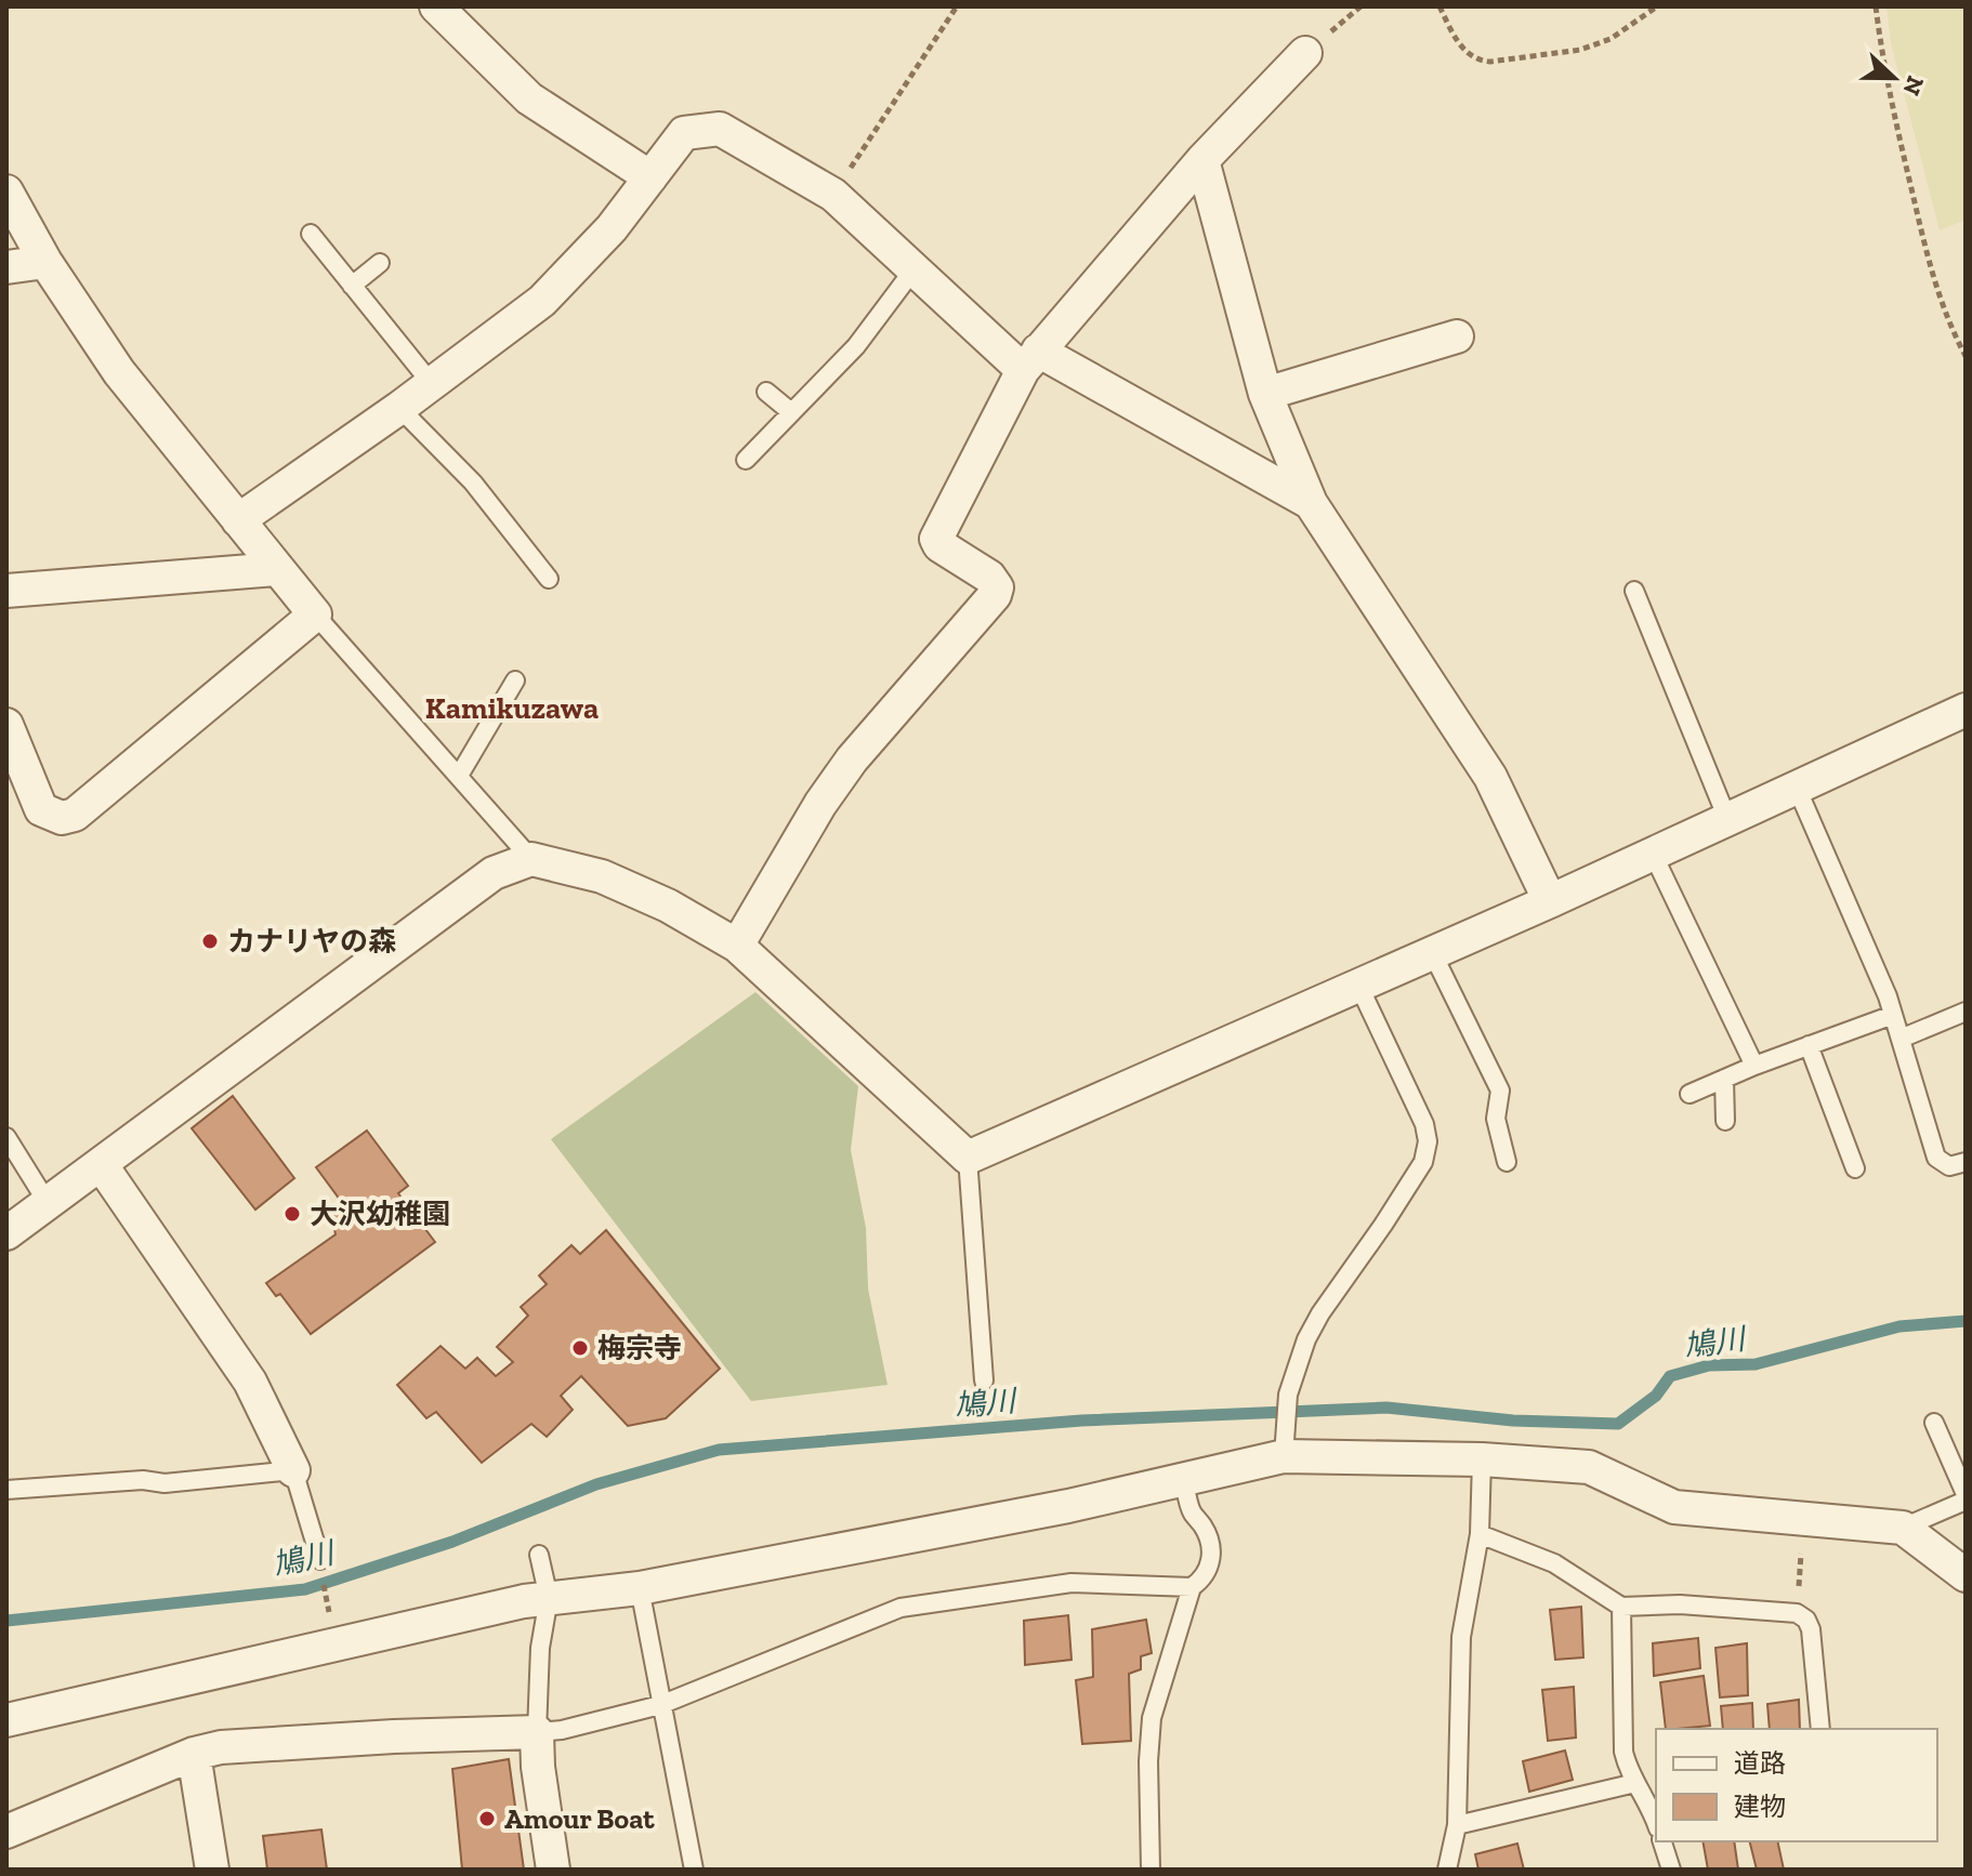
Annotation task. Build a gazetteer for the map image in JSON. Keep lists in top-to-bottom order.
{
  "districts": ["Kamikuzawa"],
  "water": ["鳩川"],
  "places": [
    "カナリヤの森",
    "大沢幼稚園",
    "梅宗寺",
    "Amour Boat"
  ],
  "legend": ["道路", "建物"],
  "north": "right"
}
